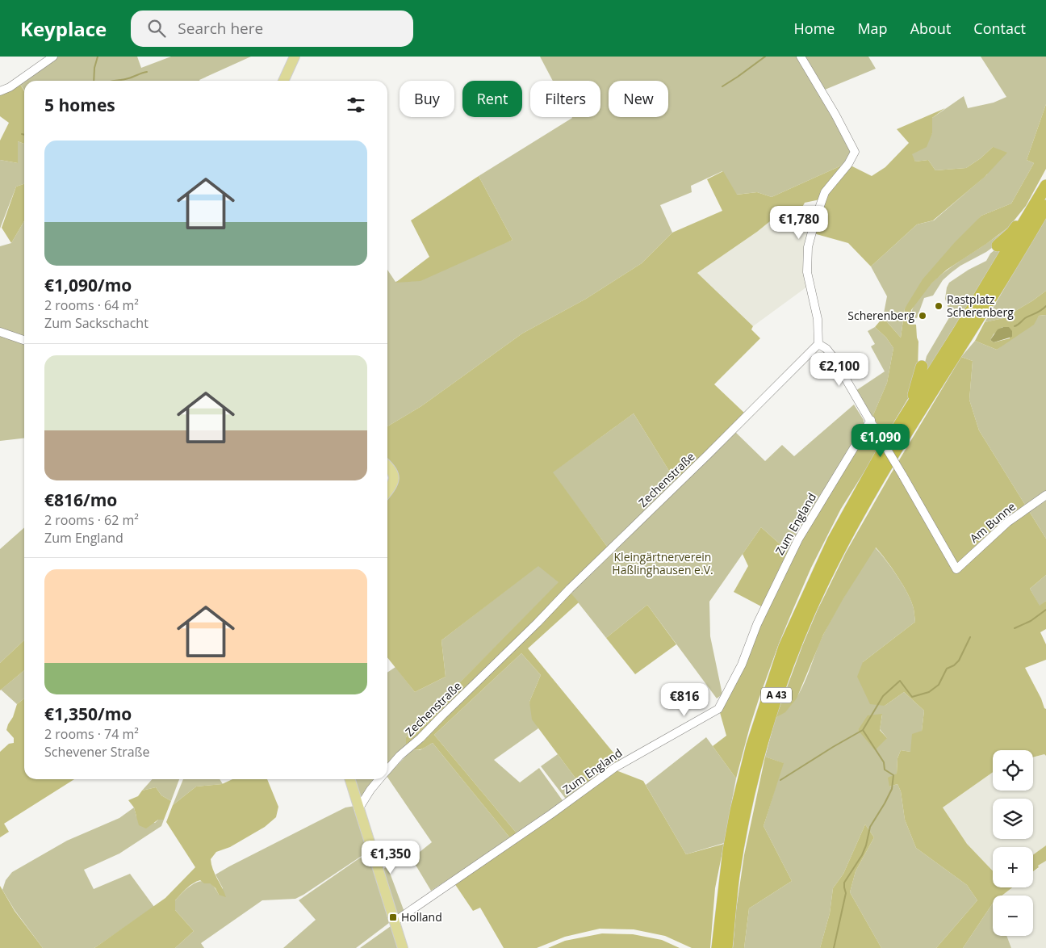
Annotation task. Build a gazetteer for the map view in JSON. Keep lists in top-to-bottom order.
{
  "streets": {
    "highway": ["A 43"],
    "street": ["Zechenstraße", "Am Bunne", "Zum England"]
  },
  "crossings": [
    ["Am Bunne", "Zum England"]
  ],
  "parks": ["Kleingärtnerverein Haßlinghausen e.V."],
  "places": {
    "other": ["Rastplatz Scherenberg", "Scherenberg"],
    "transit": ["Holland"]
  },
  "page": {
    "header": "Keyplace",
    "search": "Search here",
    "nav": [
      "Home",
      "Map",
      "About",
      "Contact"
    ],
    "chip": [
      "Buy",
      "Rent",
      "Filters",
      "New"
    ],
    "heading": "5 homes",
    "list": [
      {
        "name": "€1,090/mo",
        "note": "2 rooms · 64 m² · Zum Sackschacht"
      },
      {
        "name": "€816/mo",
        "note": "2 rooms · 62 m² · Zum England"
      },
      {
        "name": "€1,350/mo",
        "note": "2 rooms · 74 m² · Schevener Straße"
      }
    ],
    "price": [
      "€1,780",
      "€2,100",
      "€1,090",
      "€816",
      "€1,350"
    ],
    "map_buttons": ["+", "−"]
  }
}
